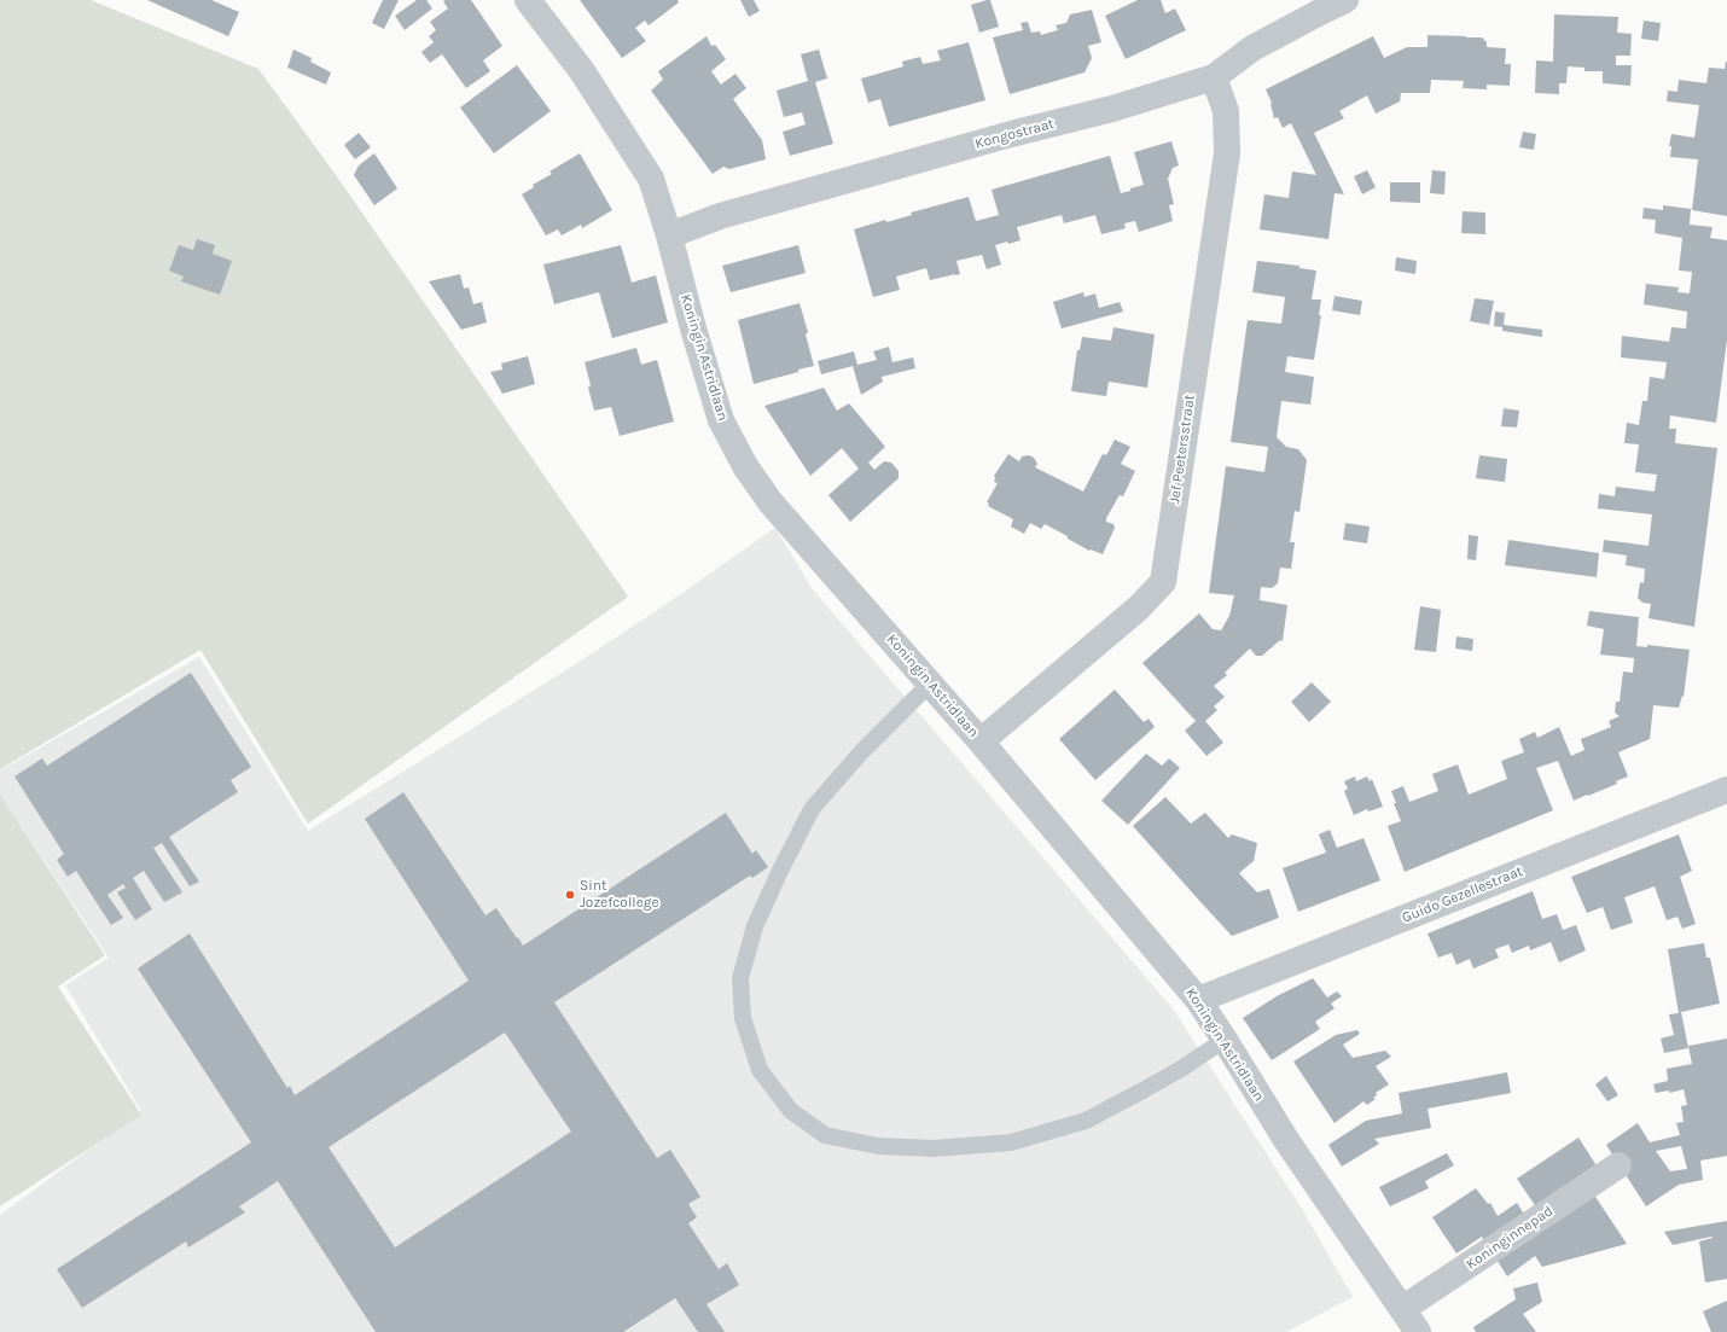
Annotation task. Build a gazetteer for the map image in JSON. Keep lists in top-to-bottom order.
{
  "streets": {
    "street": [
      "Kongostraat",
      "Koningin Astridlaan",
      "Jef Peetersstraat",
      "Guido Gezellestraat",
      "Koninginnepad"
    ]
  },
  "crossings": [
    ["Kongostraat", "Koningin Astridlaan"],
    ["Kongostraat", "Jef Peetersstraat"],
    ["Koningin Astridlaan", "Jef Peetersstraat"],
    ["Koningin Astridlaan", "Guido Gezellestraat"],
    ["Koningin Astridlaan", "Koninginnepad"]
  ],
  "places": ["Sint Jozefcollege"]
}
